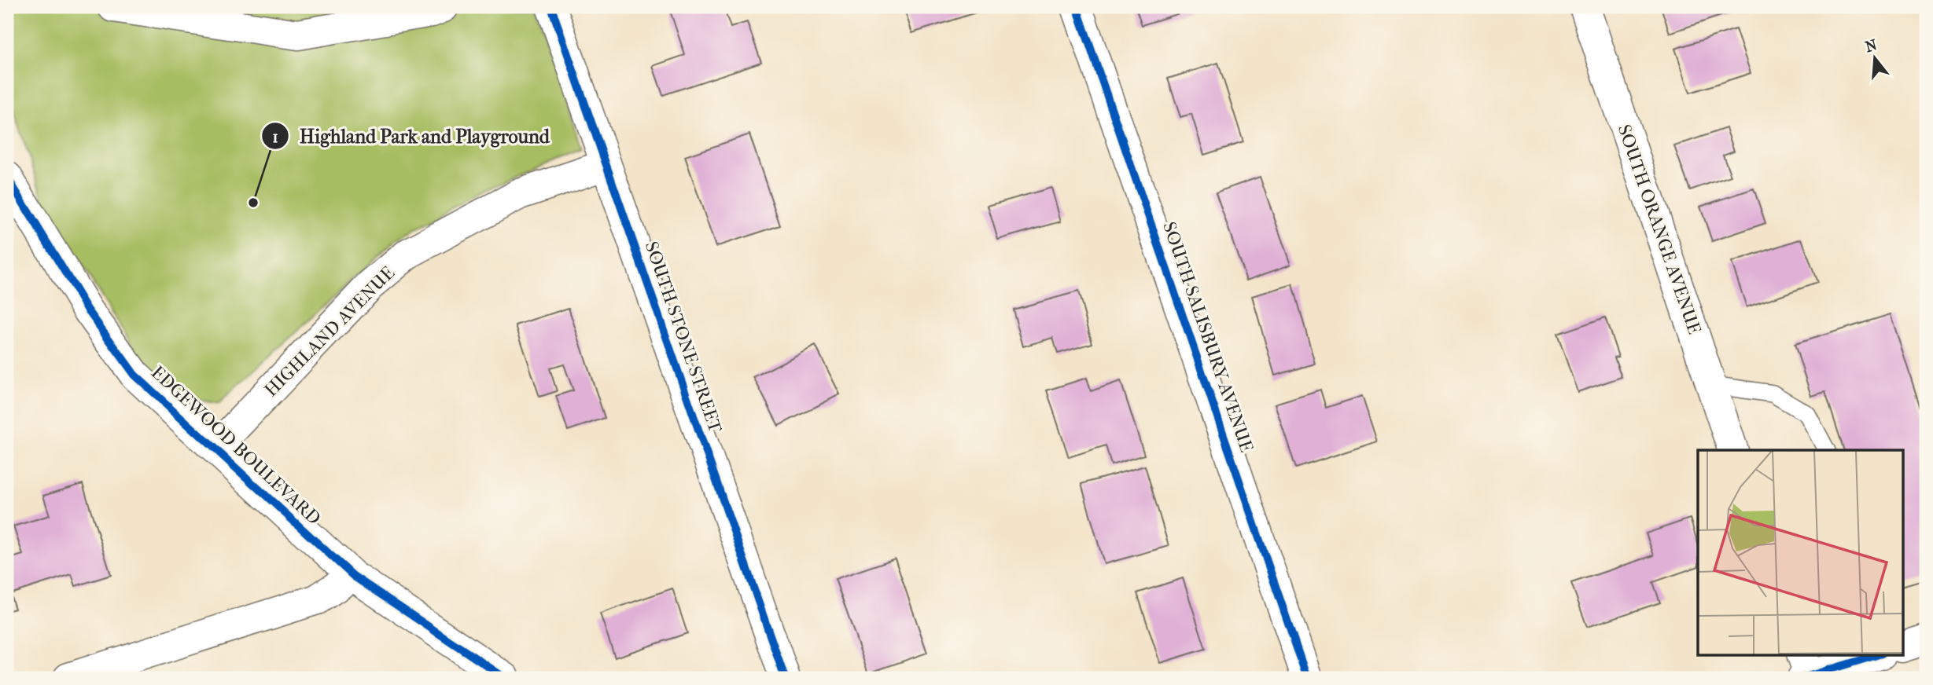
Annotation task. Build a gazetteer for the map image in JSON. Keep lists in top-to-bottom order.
{
  "streets": {
    "street": [
      "SOUTH ORANGE AVENUE",
      "HIGHLAND AVENUE",
      "SOUTH STONE STREET",
      "SOUTH SALISBURY AVENUE",
      "EDGEWOOD BOULEVARD"
    ]
  },
  "crossings": [
    ["HIGHLAND AVENUE", "SOUTH STONE STREET"],
    ["HIGHLAND AVENUE", "EDGEWOOD BOULEVARD"]
  ],
  "places": ["Highland Park and Playground"],
  "north": "top"
}
